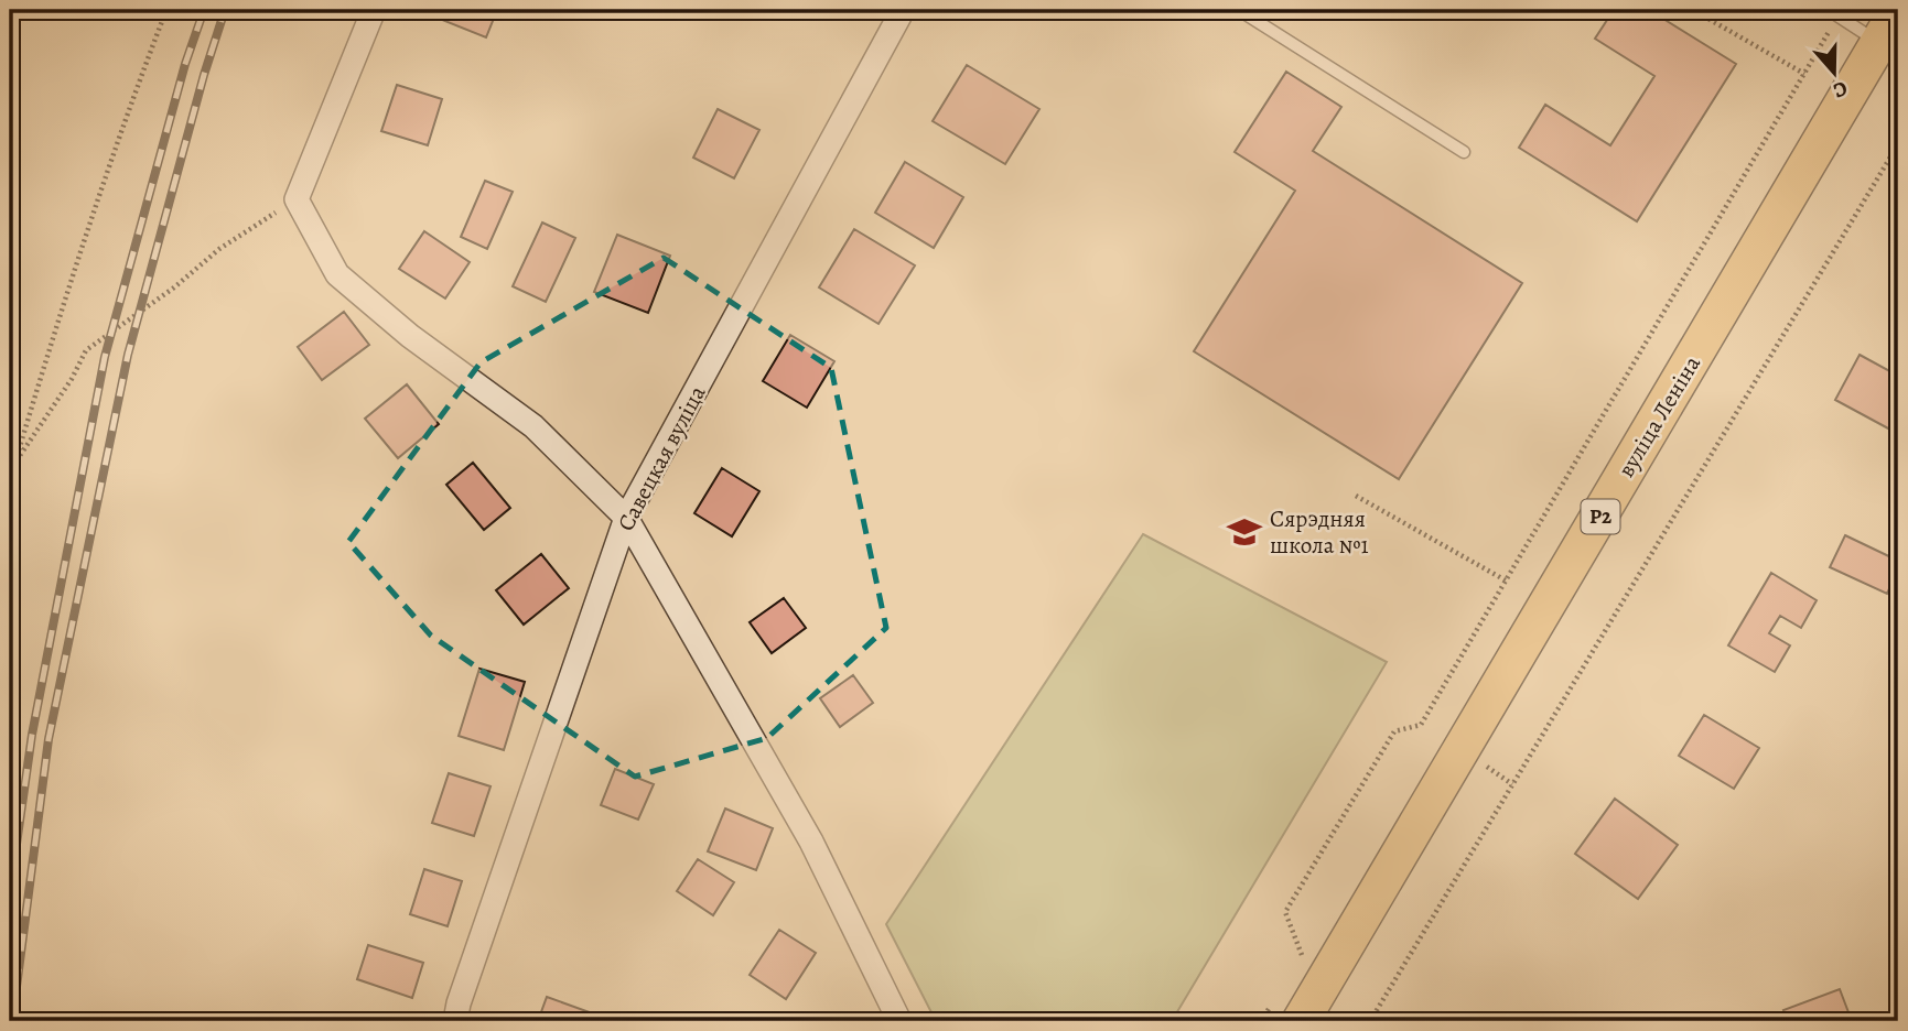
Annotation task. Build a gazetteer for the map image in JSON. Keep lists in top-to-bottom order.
{
  "streets": {
    "main road": ["вуліца Леніна", "Р2"],
    "street": ["Савецкая вуліца"]
  },
  "places": {
    "school or university": ["Сярэдняя школа №1"]
  },
  "north": "bottom"
}
